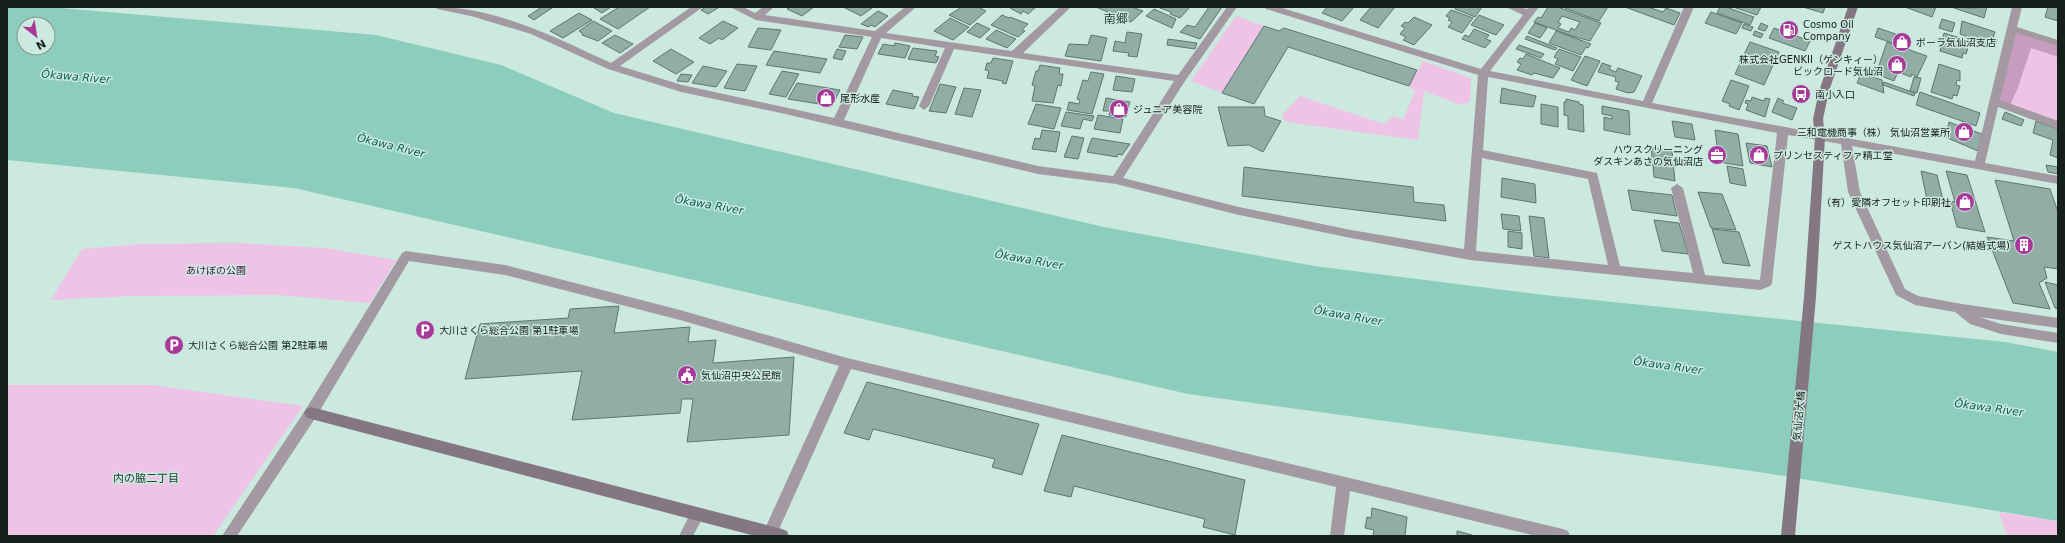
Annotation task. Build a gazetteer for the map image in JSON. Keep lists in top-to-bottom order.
{
  "streets": {
    "street": ["気仙沼大橋"]
  },
  "districts": ["南郷", "内の脇二丁目"],
  "water": ["Ōkawa River"],
  "parks": ["あけぼの公園"],
  "places": {
    "fuel station": ["Cosmo Oil Company"],
    "shop": [
      "ポーラ気仙沼支店",
      "株式会社GENKII（ゲンキィー） ビックロード気仙沼",
      "尾形水産",
      "ジュニア美容院",
      "三和電機商事（株） 気仙沼営業所",
      "プリンセスティファ精工堂",
      "（有）愛隣オフセット印刷社"
    ],
    "bus stop": ["南小入口"],
    "office": ["ハウスクリーニング ダスキンあさの気仙沼店"],
    "building": ["ゲストハウス気仙沼アーバン(結婚式場)"],
    "parking": ["大川さくら総合公園 第1駐車場", "大川さくら総合公園 第2駐車場"],
    "public building": ["気仙沼中央公民館"]
  },
  "north": "bottom right"
}
